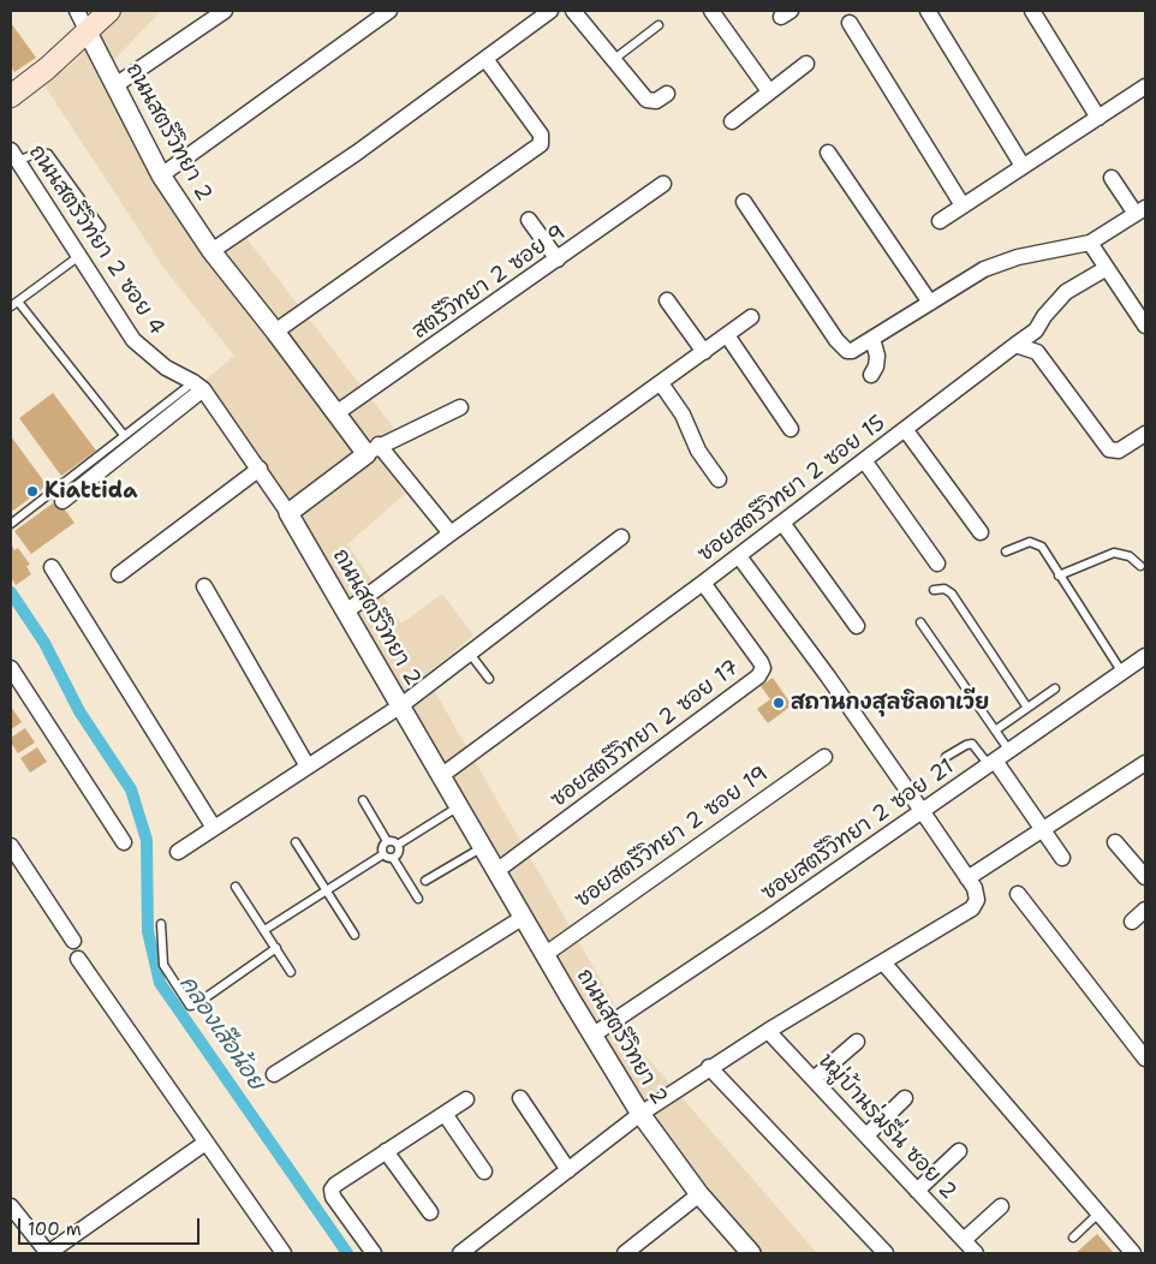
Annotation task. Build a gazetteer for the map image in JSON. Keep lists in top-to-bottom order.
{
  "streets": {
    "street": [
      "ถนนสตรีวิทยา 2",
      "ถนนสตรีวิทยา 2 ซอย 4",
      "สตรีวิทยา 2 ซอย 9",
      "ซอยสตรีวิทยา 2 ซอย 15",
      "ซอยสตรีวิทยา 2 ซอย 17",
      "ซอยสตรีวิทยา 2 ซอย 21",
      "ซอยสตรีวิทยา 2 ซอย 19",
      "หมู่บ้านร่มรื่น ซอย 2"
    ]
  },
  "crossings": [
    ["ถนนสตรีวิทยา 2", "ถนนสตรีวิทยา 2 ซอย 4"],
    ["ถนนสตรีวิทยา 2", "สตรีวิทยา 2 ซอย 9"],
    ["ถนนสตรีวิทยา 2", "ซอยสตรีวิทยา 2 ซอย 15"],
    ["ถนนสตรีวิทยา 2", "ซอยสตรีวิทยา 2 ซอย 17"],
    ["ถนนสตรีวิทยา 2", "ซอยสตรีวิทยา 2 ซอย 21"],
    ["ถนนสตรีวิทยา 2", "ซอยสตรีวิทยา 2 ซอย 19"],
    ["ซอยสตรีวิทยา 2 ซอย 15", "ซอยสตรีวิทยา 2 ซอย 17"]
  ],
  "water": ["คลองเสือน้อย"],
  "places": ["Kiattida", "สถานกงสุลซิลดาเวีย"],
  "scale_bar": "100 m"
}
